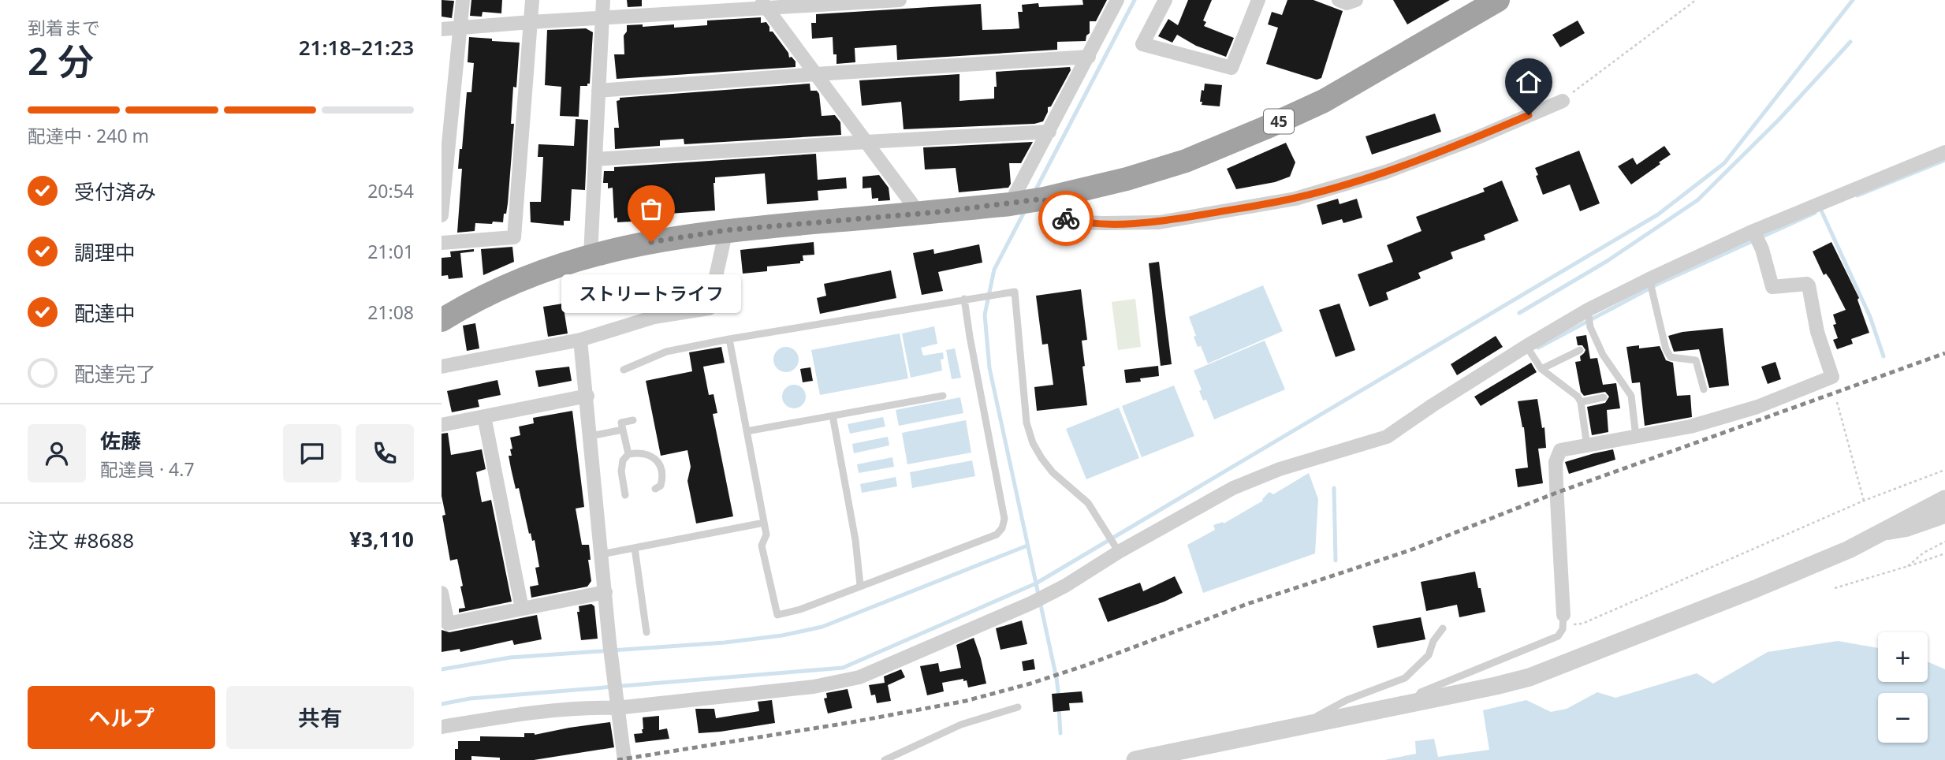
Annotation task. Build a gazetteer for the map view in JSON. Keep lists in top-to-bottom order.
{
  "streets": {
    "highway": ["45"]
  },
  "places": ["ストリートライフ"],
  "page": {
    "heading": ["2 分", "到着まで", "21:18–21:23"],
    "panel": [
      "佐藤",
      "配達員 · 4.7",
      "注文 #8688",
      "¥3,110"
    ],
    "bar": "配達中 · 240 m",
    "list": [
      ["受付済み", "20:54"],
      ["調理中", "21:01"],
      ["配達中", "21:08"],
      "配達完了"
    ],
    "bubble": "ストリートライフ",
    "map_buttons": ["+", "−"],
    "buttons": ["ヘルプ", "共有"]
  }
}
